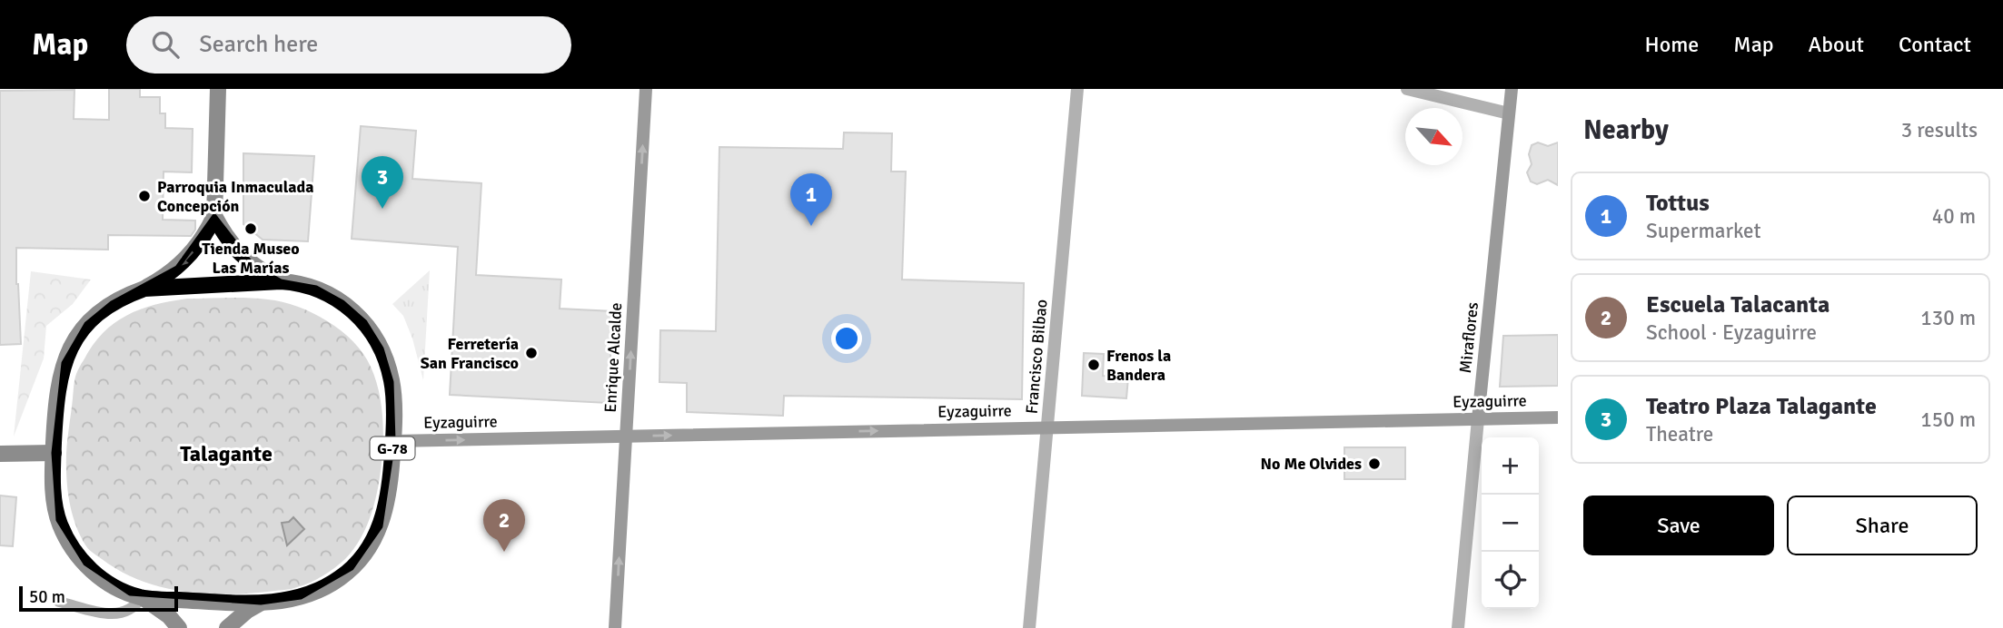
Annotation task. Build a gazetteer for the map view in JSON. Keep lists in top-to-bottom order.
{
  "streets": {
    "main road": ["G-78"],
    "street": [
      "Miraflores",
      "Francisco Bilbao",
      "Enrique Alcalde",
      "Eyzaguirre"
    ]
  },
  "crossings": [
    ["Miraflores", "Eyzaguirre"],
    ["Francisco Bilbao", "Eyzaguirre"],
    ["Enrique Alcalde", "Eyzaguirre"],
    ["Eyzaguirre", "G-78"]
  ],
  "one_way": ["Enrique Alcalde", "Eyzaguirre"],
  "districts": ["Talagante"],
  "places": [
    "Parroquia Inmaculada Concepción",
    "Tienda Museo Las Marías",
    "Ferretería San Francisco",
    "Frenos la Bandera",
    "No Me Olvides"
  ],
  "scale_bar": "50 m",
  "north": "bottom right",
  "page": {
    "header": "Map",
    "search": "Search here",
    "nav": [
      "Home",
      "Map",
      "About",
      "Contact"
    ],
    "heading": ["Nearby", "3 results"],
    "pins": ["3", "1", "2"],
    "list": [
      {
        "mark": "1",
        "name": "Tottus",
        "note": "Supermarket",
        "value": "40 m"
      },
      {
        "mark": "2",
        "name": "Escuela Talacanta",
        "note": "School · Eyzaguirre",
        "value": "130 m"
      },
      {
        "mark": "3",
        "name": "Teatro Plaza Talagante",
        "note": "Theatre",
        "value": "150 m"
      }
    ],
    "map_buttons": ["+", "−"],
    "buttons": ["Save", "Share"],
    "scale": "50 m"
  }
}
